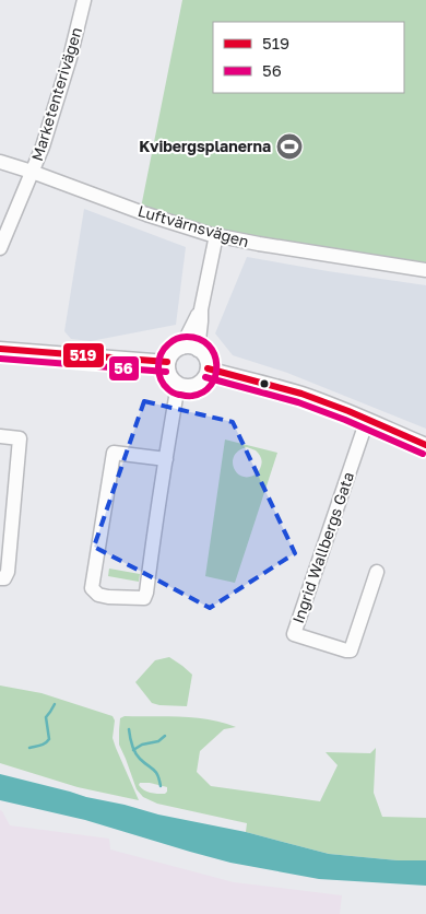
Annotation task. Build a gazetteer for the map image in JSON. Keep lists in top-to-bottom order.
{
  "streets": {
    "street": ["Marketenterivägen", "Luftvärnsvägen", "Ingrid Wallbergs Gata"]
  },
  "crossings": [
    ["Marketenterivägen", "Luftvärnsvägen"]
  ],
  "places": {
    "sports": ["Kvibergsplanerna"]
  },
  "lines": ["transit line 56", "transit line 519"],
  "legend": ["519", "56"]
}
